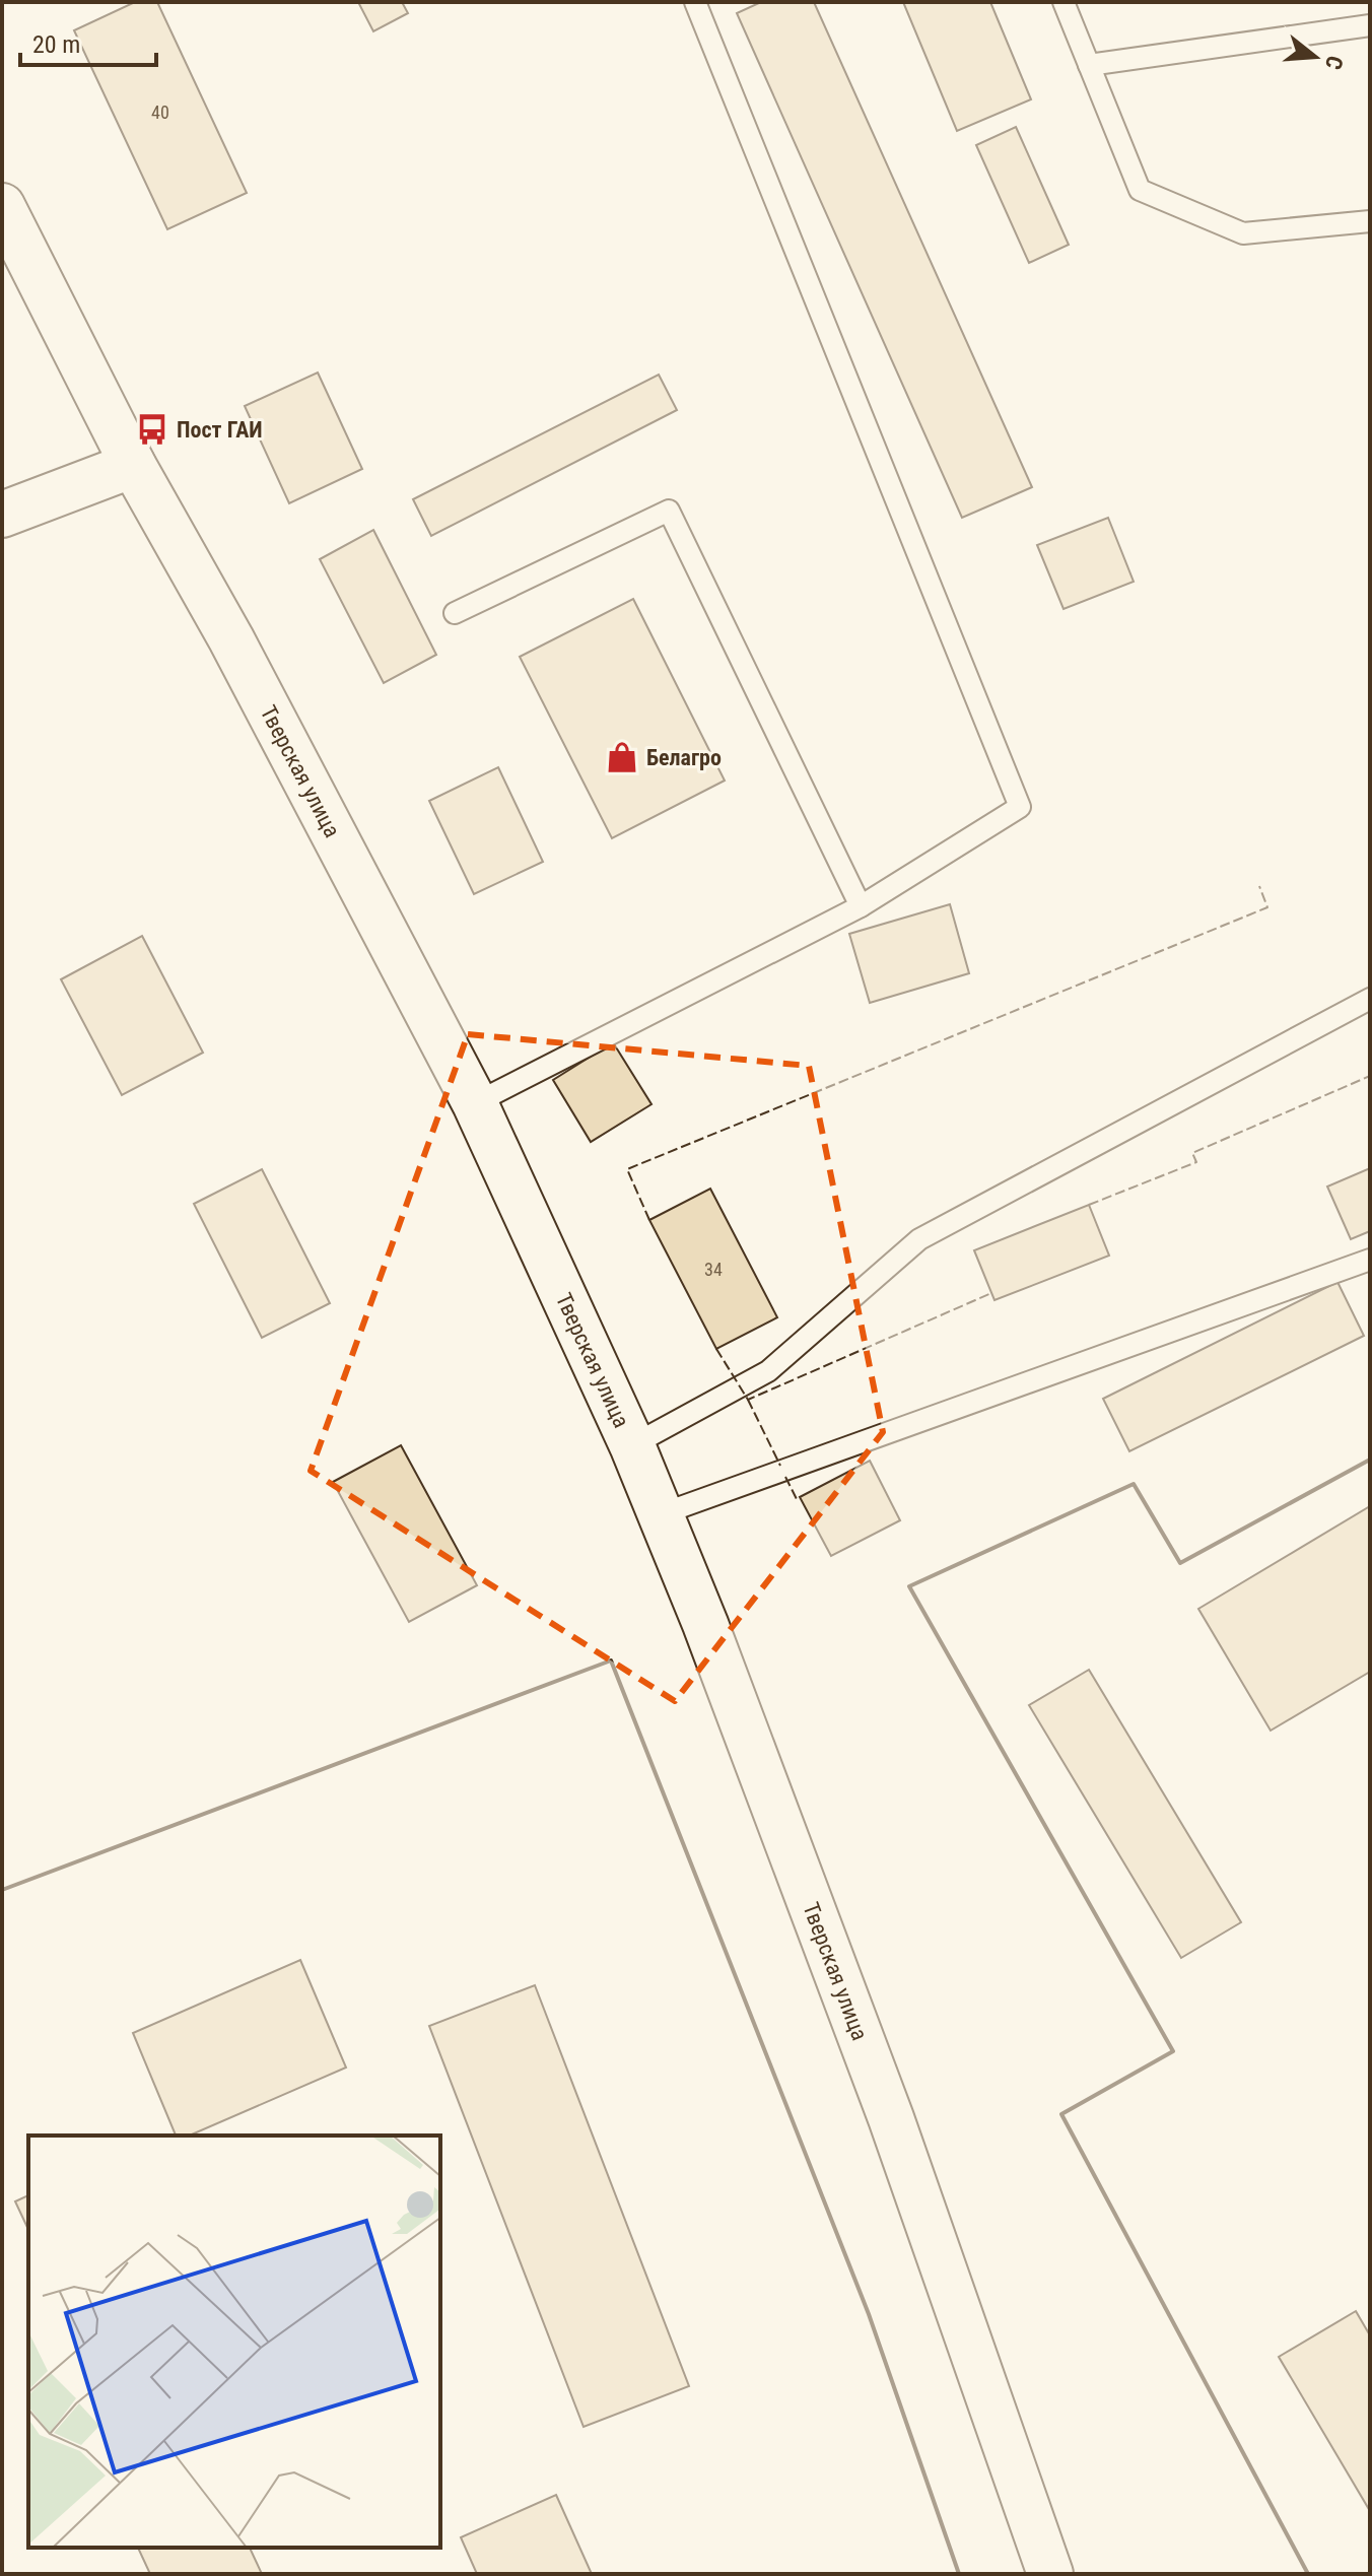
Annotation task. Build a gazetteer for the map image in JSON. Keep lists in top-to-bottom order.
{
  "streets": {
    "main road": ["Тверская улица"]
  },
  "places": {
    "bus stop": ["Пост ГАИ"],
    "shop": ["Белагро"]
  },
  "house_numbers": ["40", "34"],
  "scale_bar": "20 m",
  "north": "right"
}
